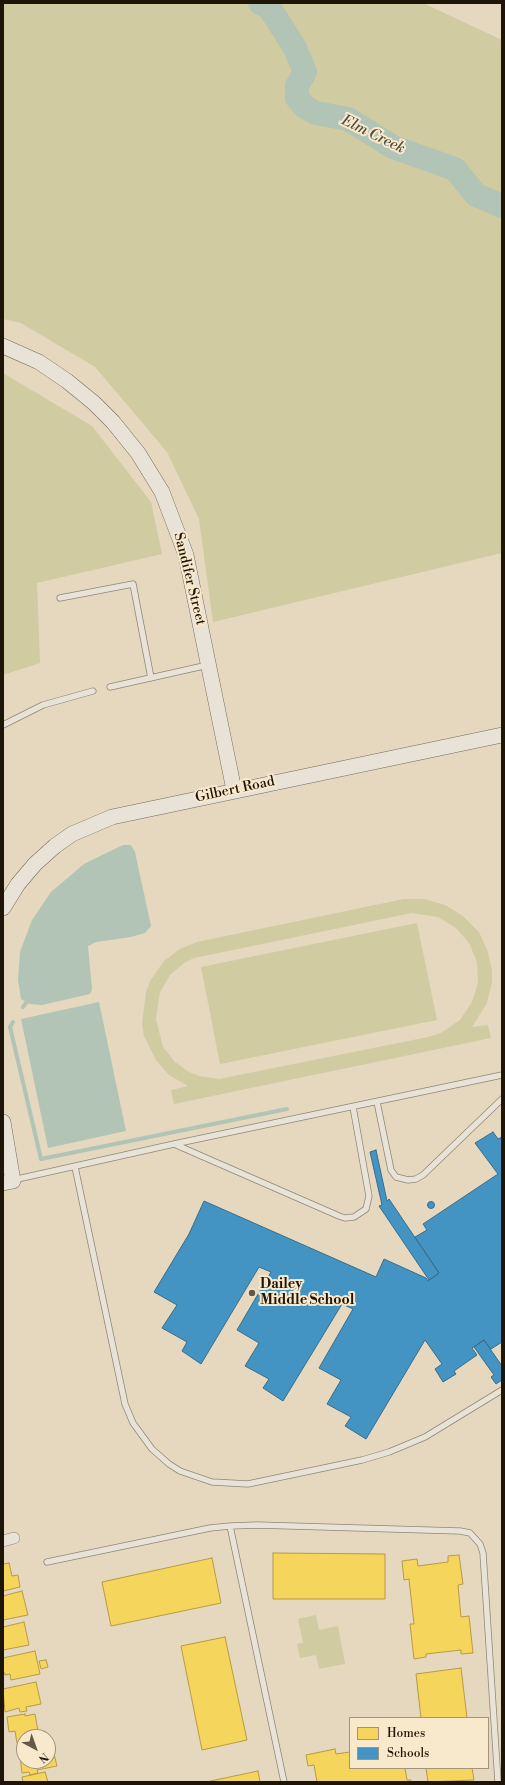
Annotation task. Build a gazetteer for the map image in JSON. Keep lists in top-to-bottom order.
{
  "streets": {
    "street": ["Sandifer Street", "Gilbert Road"]
  },
  "crossings": [
    ["Sandifer Street", "Gilbert Road"]
  ],
  "water": ["Elm Creek"],
  "places": ["Dailey Middle School"],
  "legend": ["Homes", "Schools"],
  "north": "bottom right"
}
